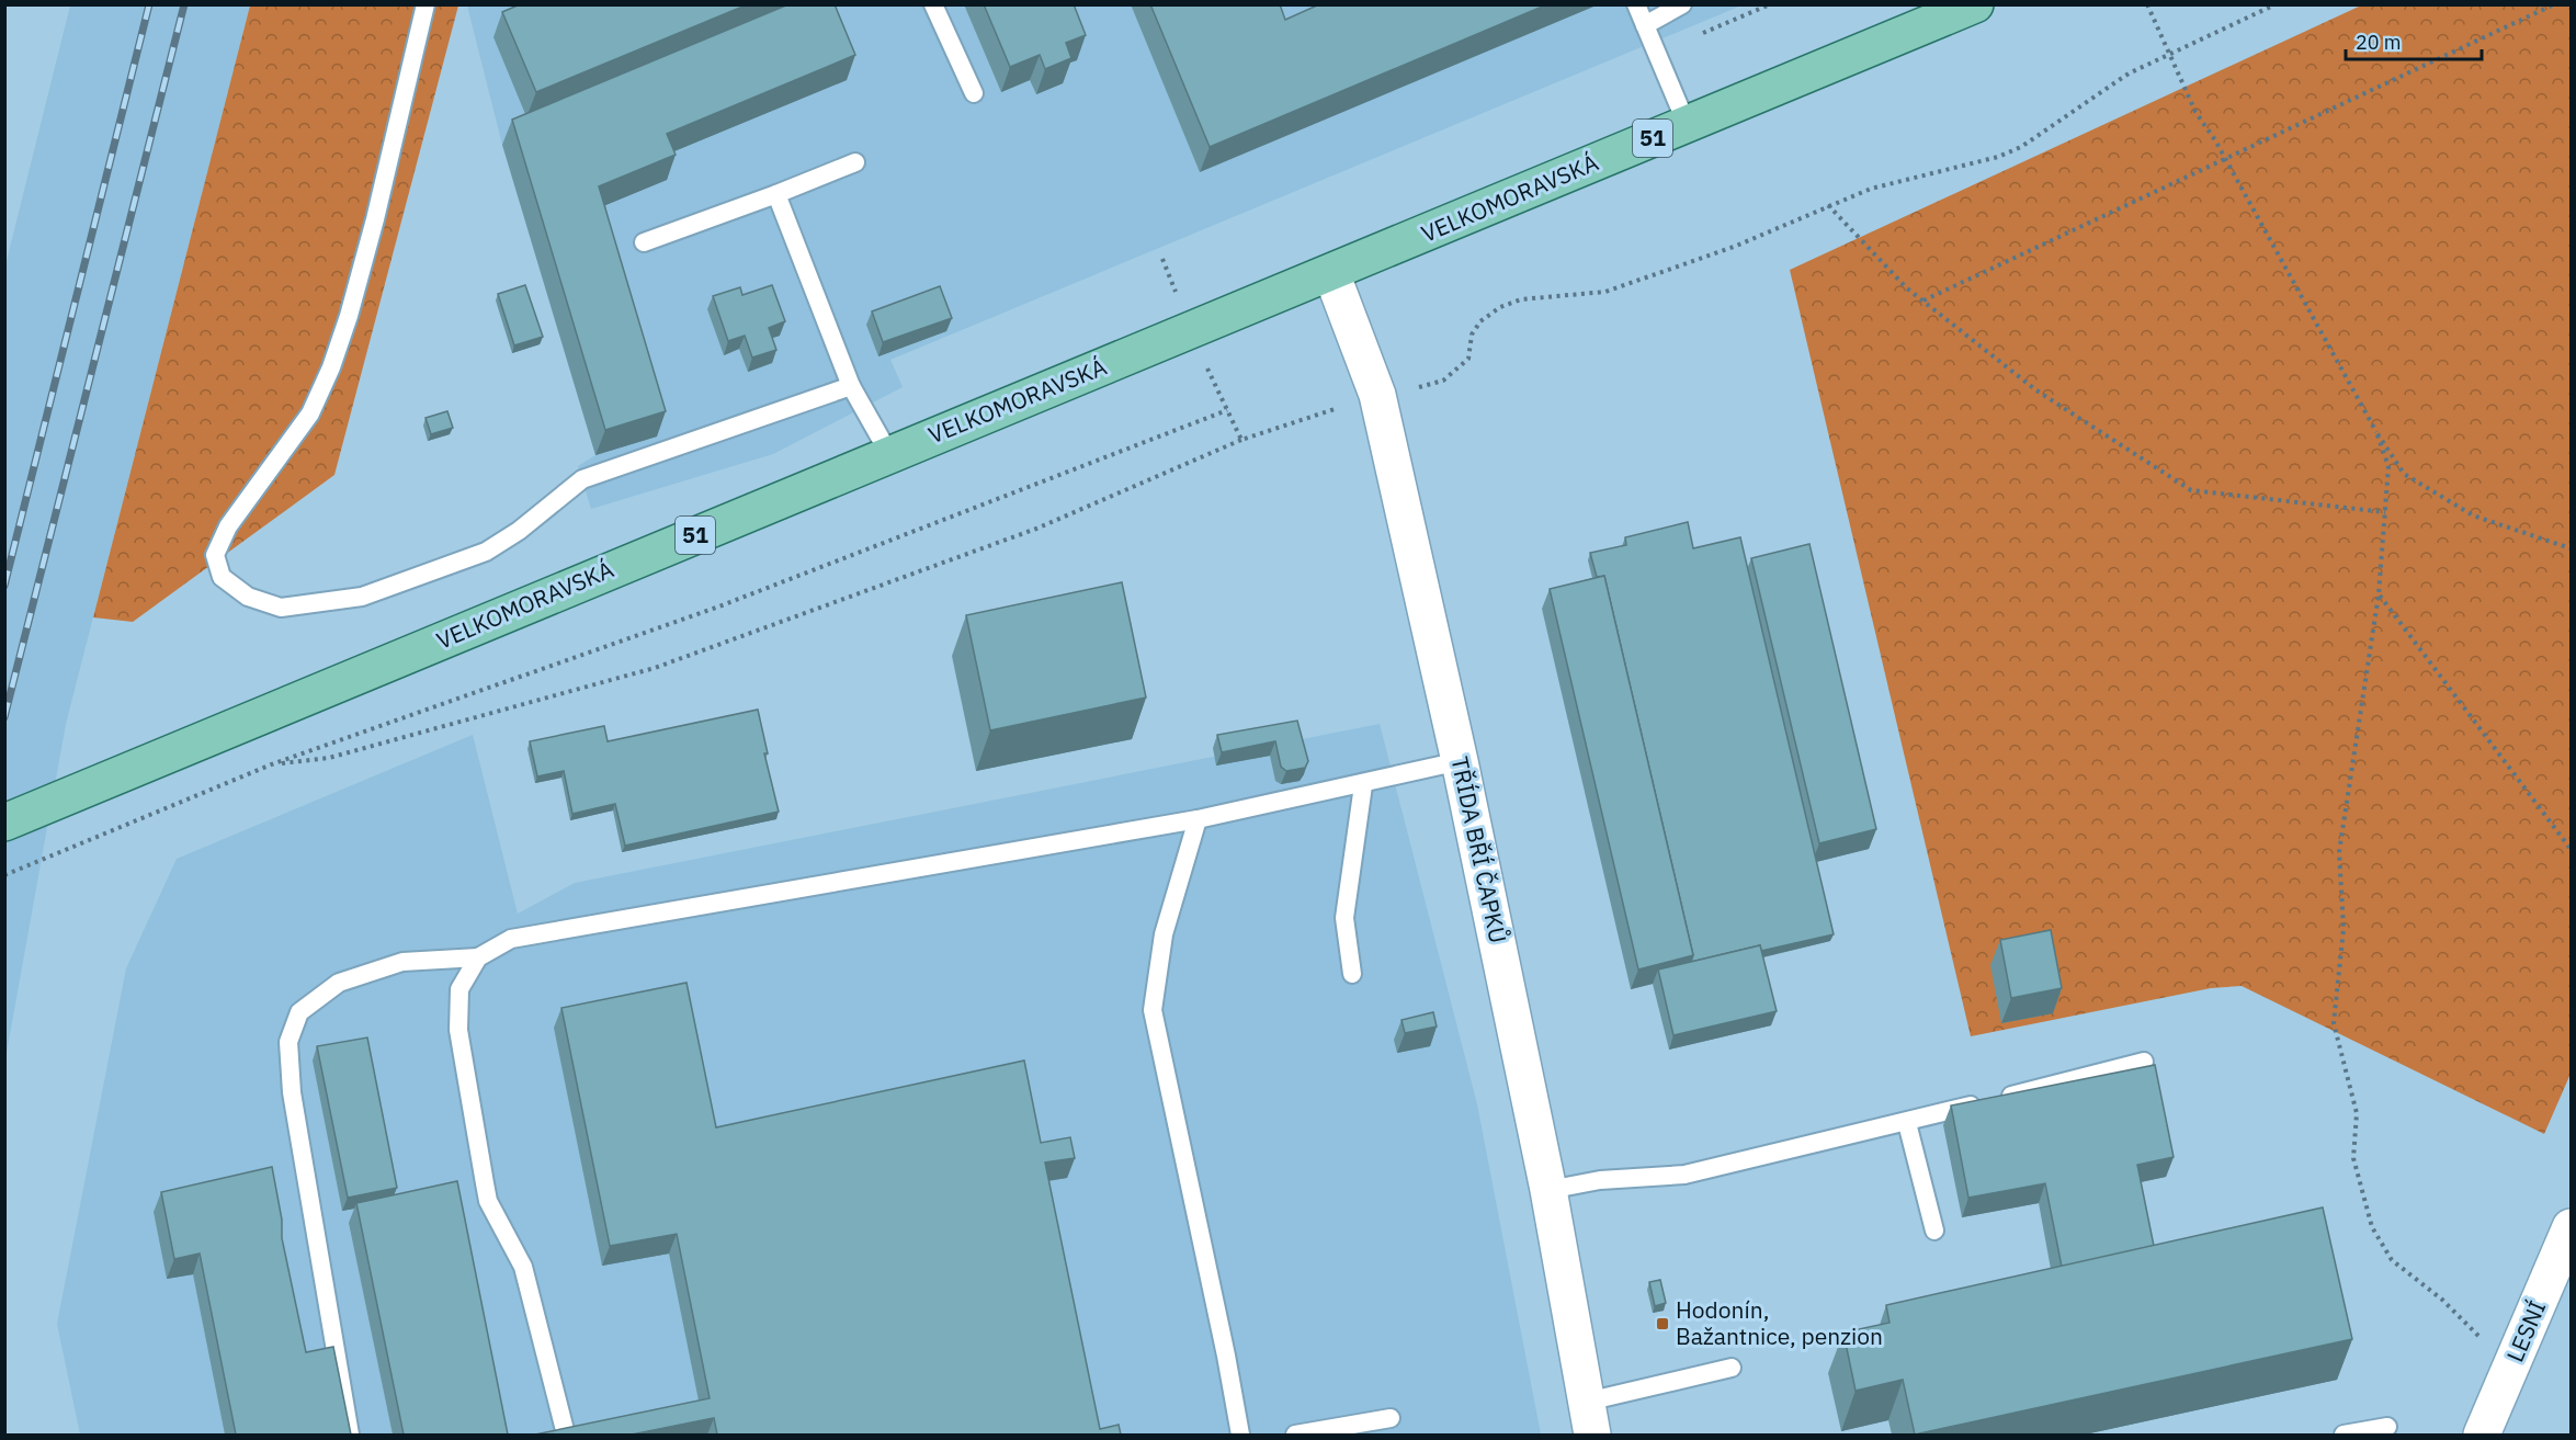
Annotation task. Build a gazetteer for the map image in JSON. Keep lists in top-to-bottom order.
{
  "streets": {
    "main road": ["51", "VELKOMORAVSKÁ"],
    "street": ["TŘÍDA BŘÍ ČAPKŮ", "LESNÍ"]
  },
  "crossings": [
    ["VELKOMORAVSKÁ", "TŘÍDA BŘÍ ČAPKŮ"]
  ],
  "places": {
    "transit": ["Hodonín, Bažantnice, penzion"]
  },
  "scale_bar": "20 m"
}
